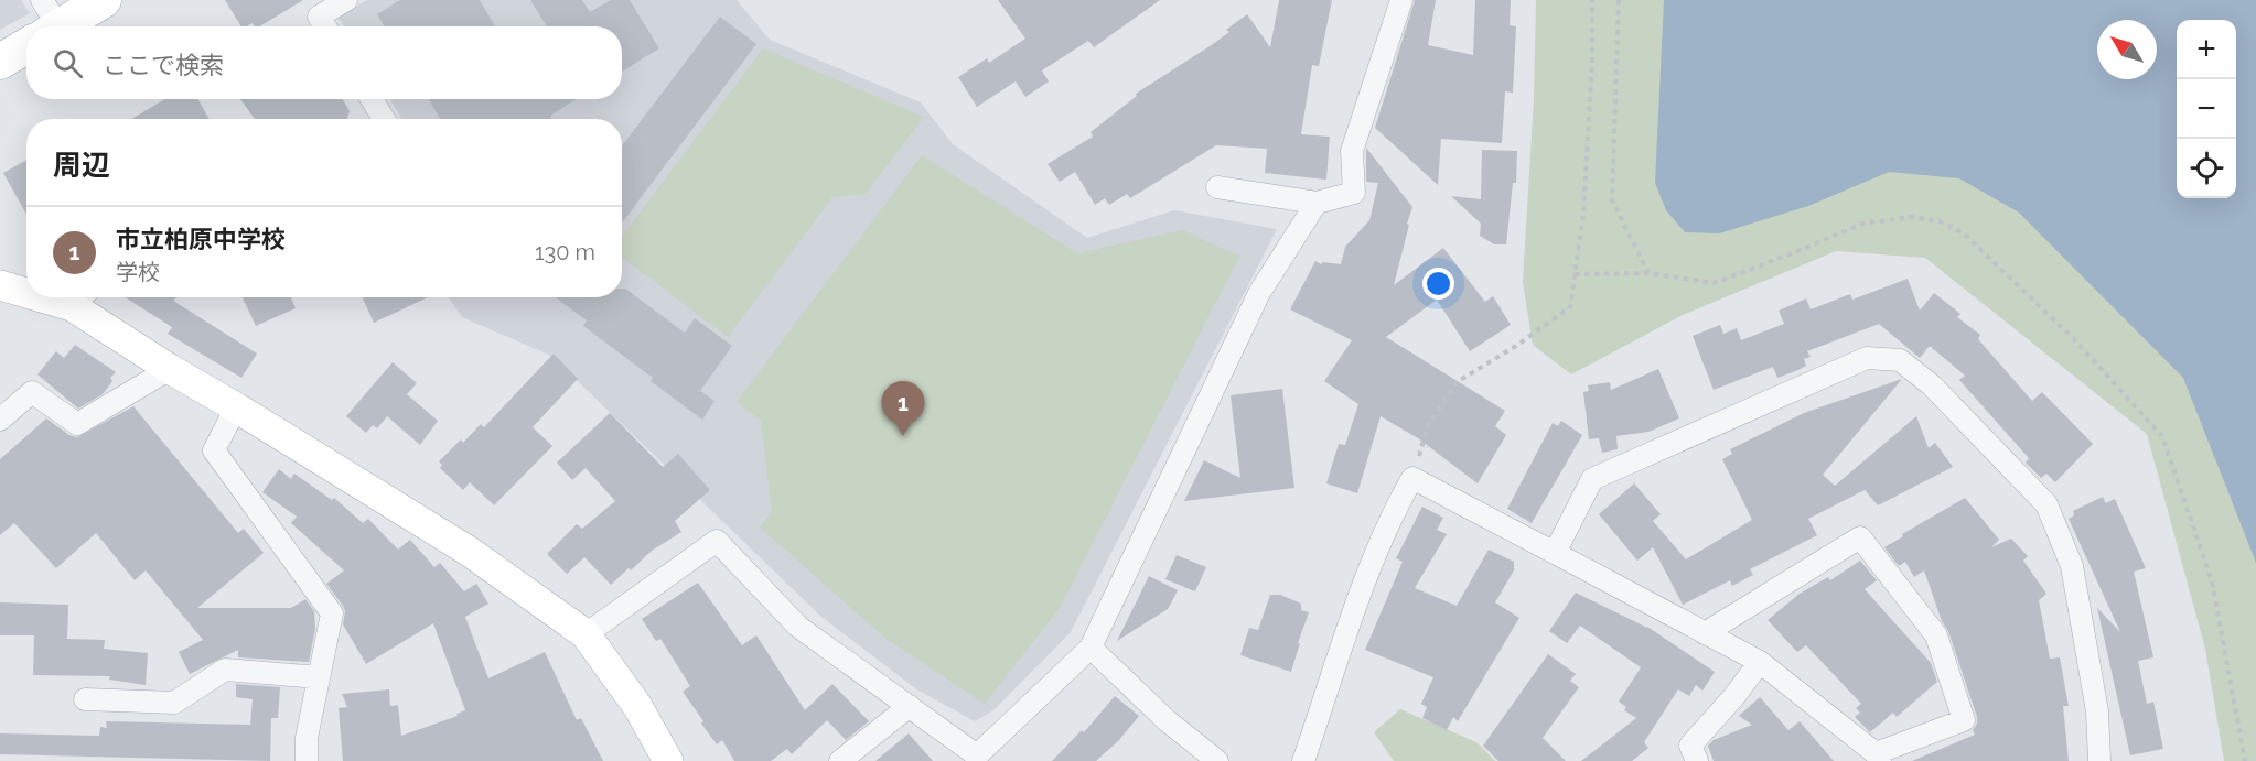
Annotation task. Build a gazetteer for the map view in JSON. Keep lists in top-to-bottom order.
{
  "north": "top left",
  "page": {
    "map_buttons": ["+", "−"],
    "search": "ここで検索",
    "heading": "周辺",
    "list": [
      {
        "mark": "1",
        "name": "市立柏原中学校",
        "note": "学校",
        "value": "130 m"
      }
    ],
    "pins": "1"
  }
}
